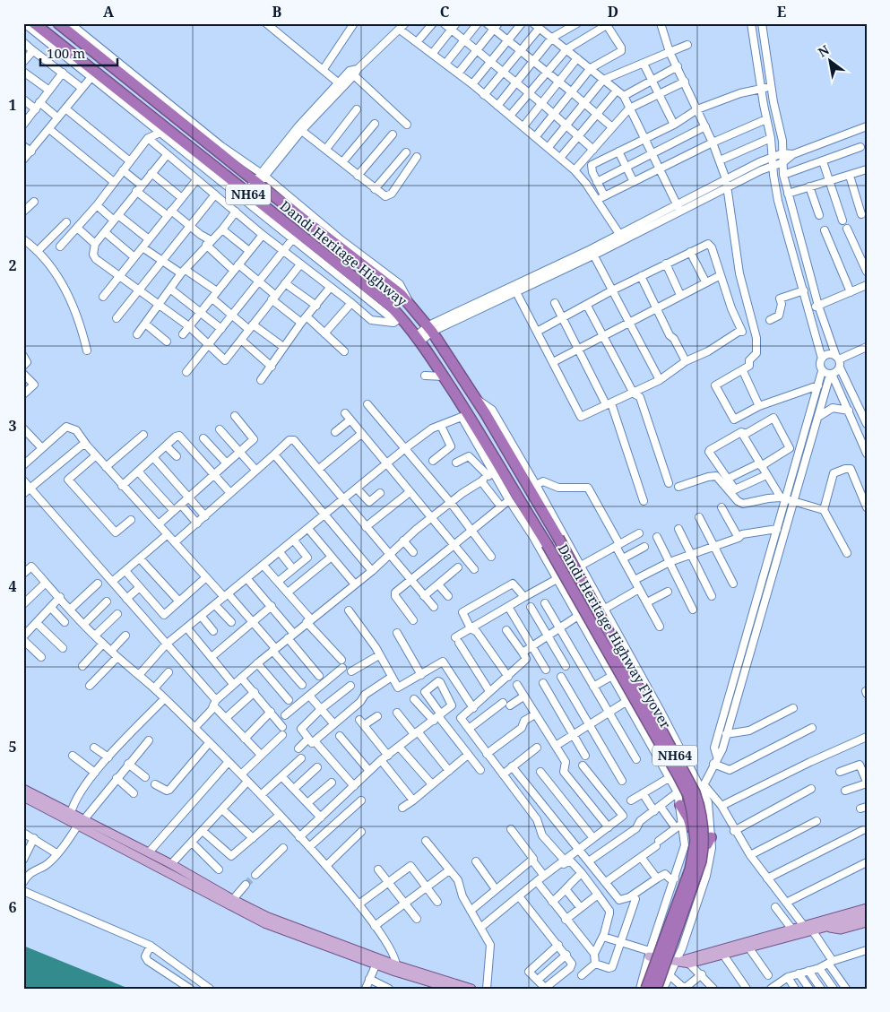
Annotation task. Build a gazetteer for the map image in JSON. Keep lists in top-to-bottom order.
{
  "streets": {
    "highway": ["NH64", "Dandi Heritage Highway", "Dandi Heritage Highway Flyover"]
  },
  "crossings": [
    ["Dandi Heritage Highway", "Dandi Heritage Highway Flyover"]
  ],
  "scale_bar": "100 m",
  "north": "top left",
  "grid": {
    "columns": [
      "A",
      "B",
      "C",
      "D",
      "E"
    ],
    "rows": [
      "1",
      "2",
      "3",
      "4",
      "5",
      "6"
    ]
  }
}
